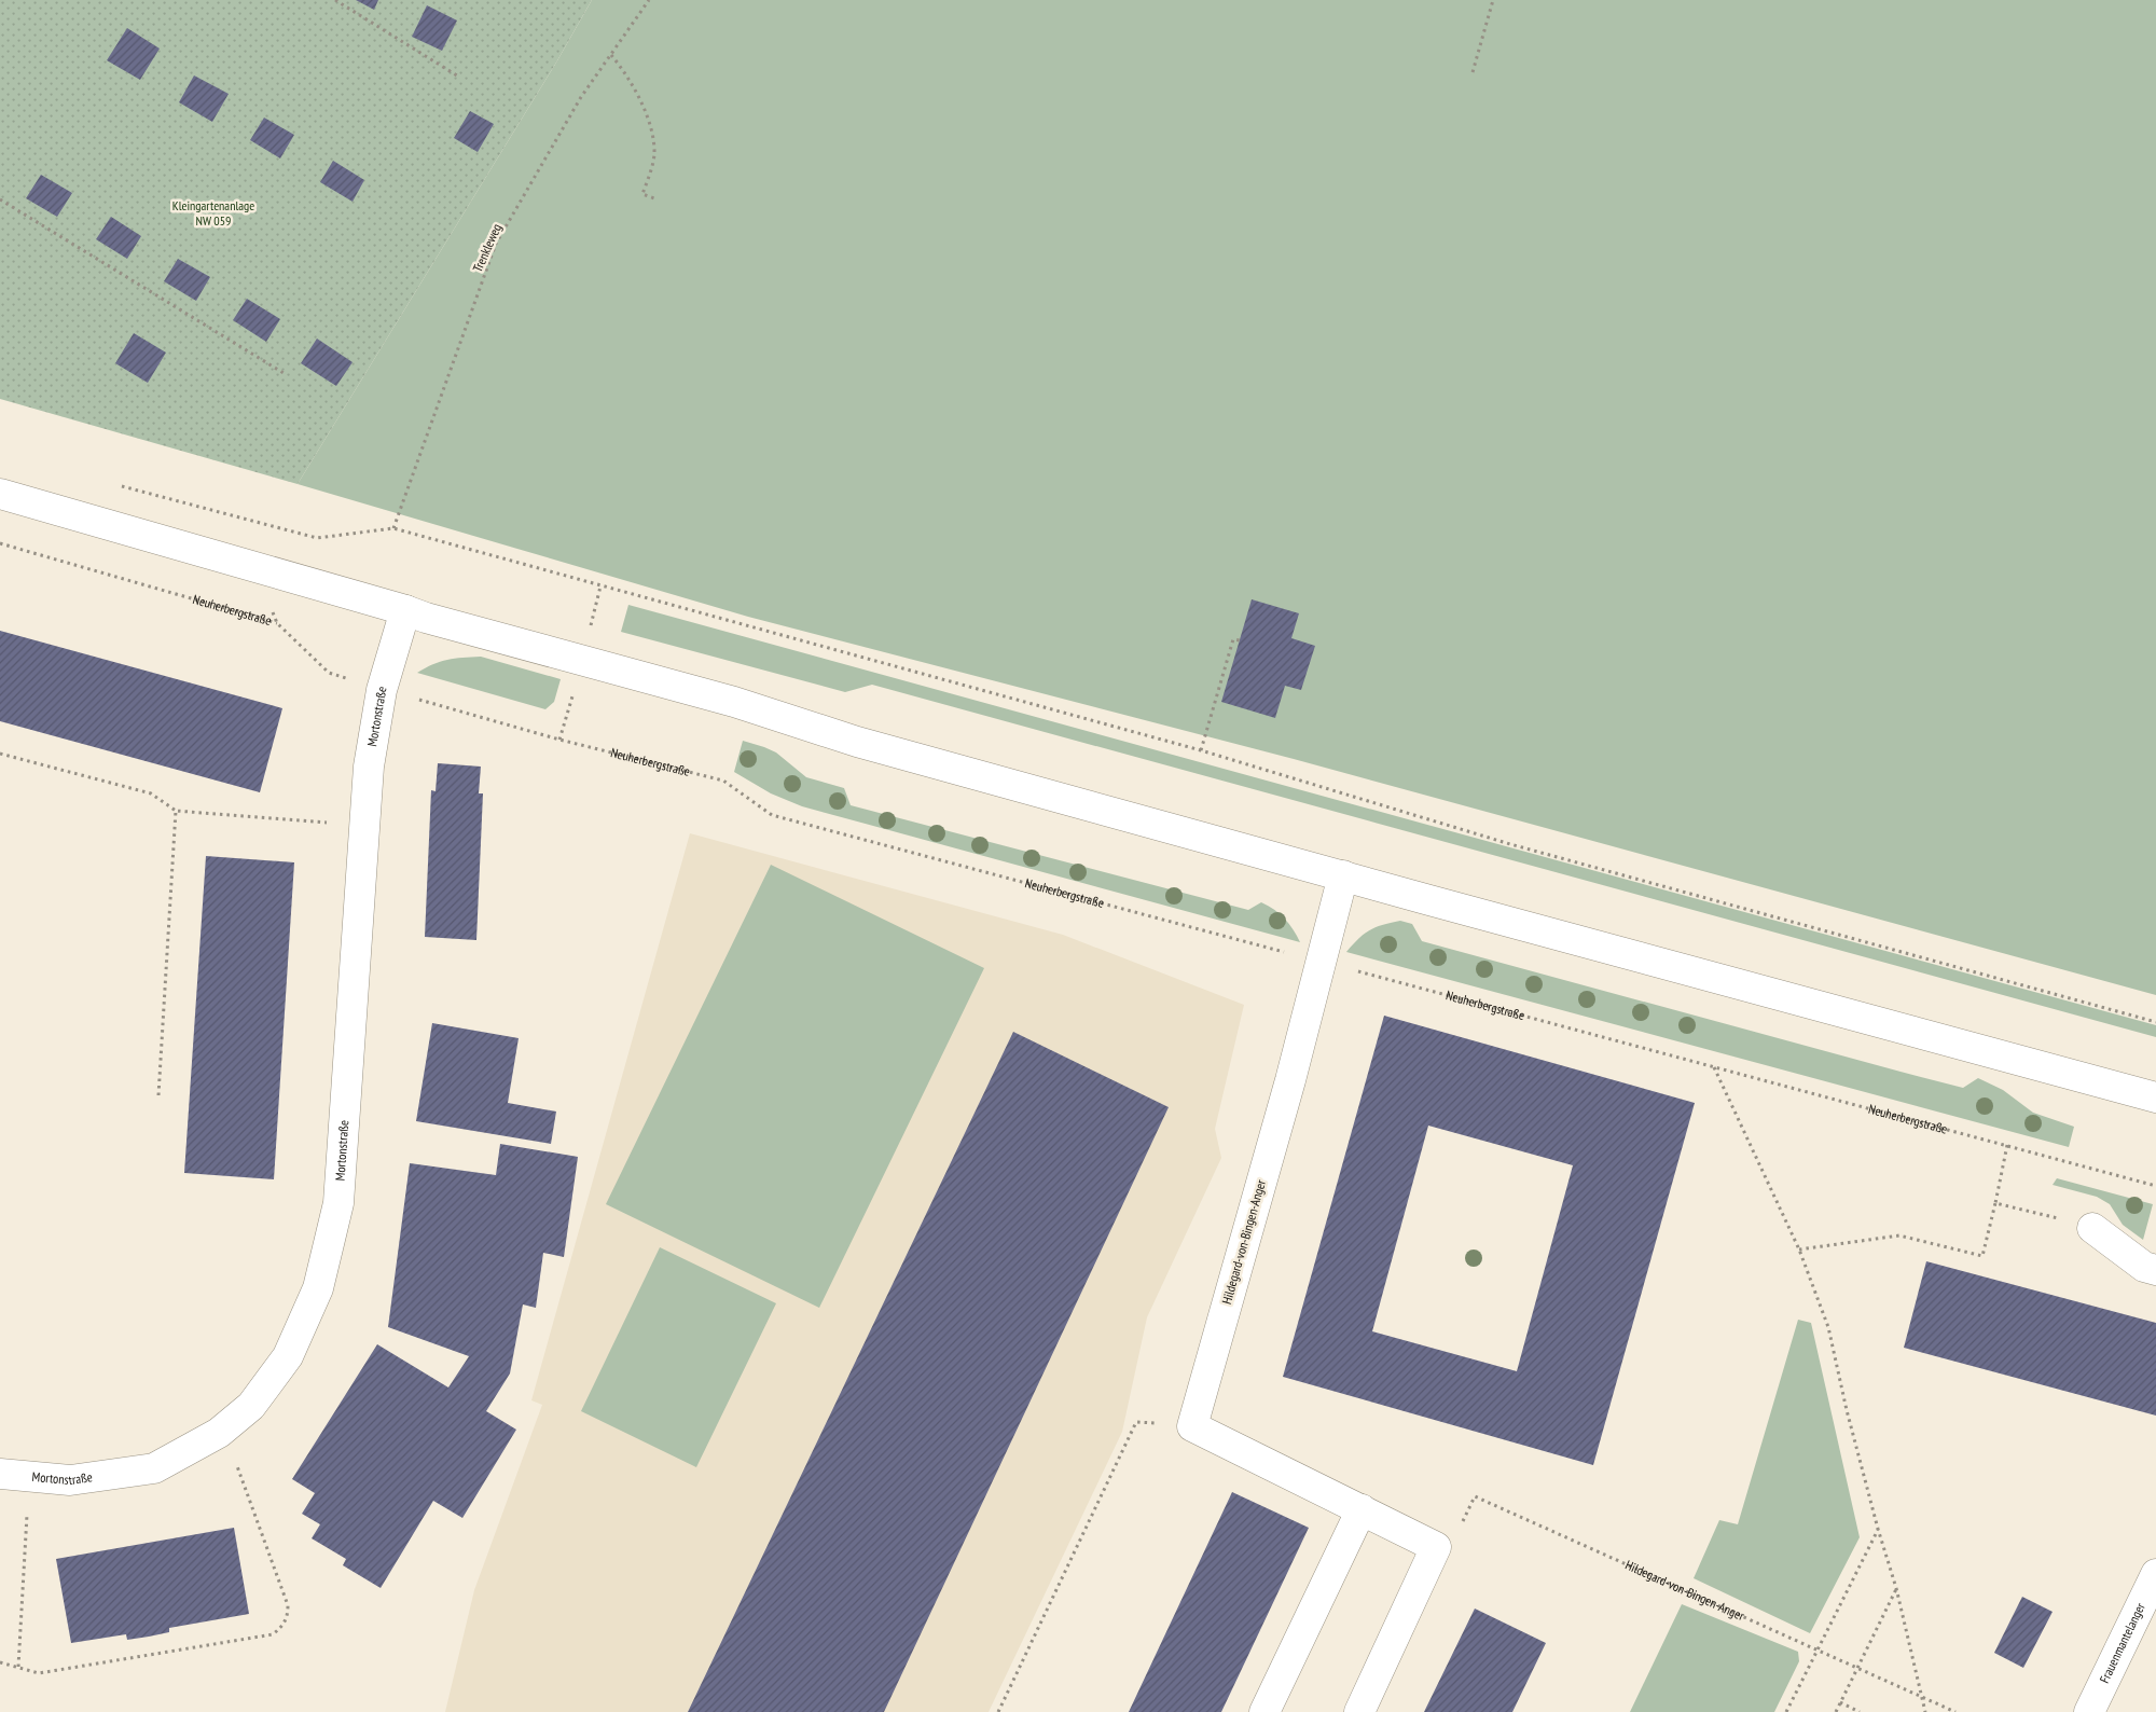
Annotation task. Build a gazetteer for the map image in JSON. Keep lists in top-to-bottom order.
{
  "streets": {
    "street": ["Mortonstraße", "Hildegard-von-Bingen-Anger", "Frauenmantelanger"],
    "path": ["Trenkleweg", "Neuherbergstraße"]
  },
  "crossings": [
    ["Neuherbergstraße", "Mortonstraße"],
    ["Neuherbergstraße", "Hildegard-von-Bingen-Anger"]
  ],
  "parks": ["Kleingartenanlage NW 059"]
}
